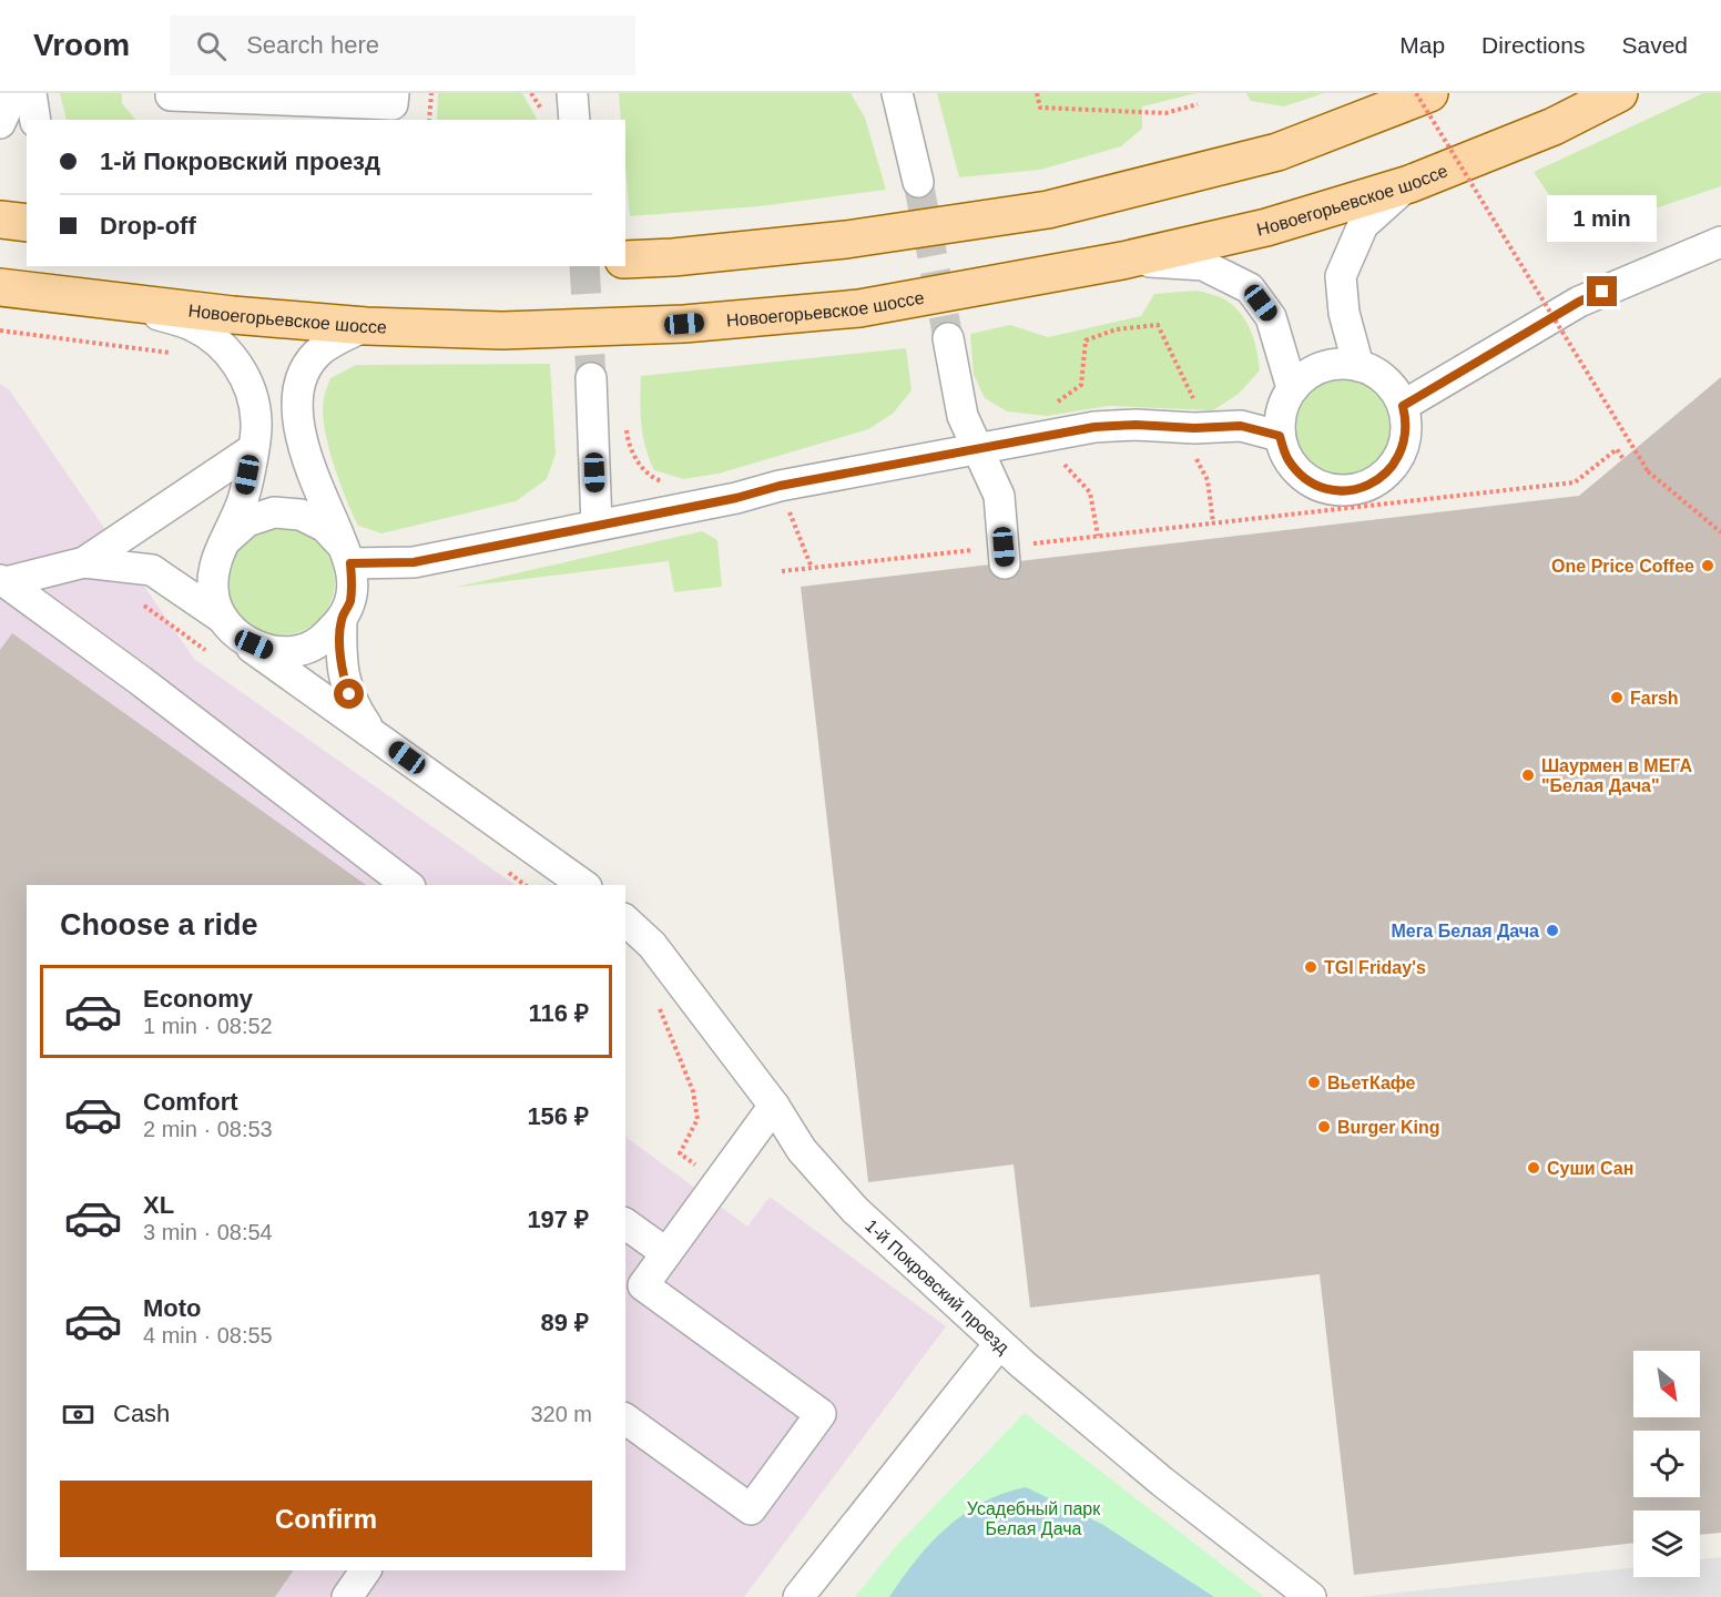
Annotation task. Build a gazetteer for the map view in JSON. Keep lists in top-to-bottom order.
{
  "streets": {
    "main road": ["Новоегорьевское шоссе"],
    "street": ["1-й Покровский проезд"]
  },
  "parks": ["Усадебный парк Белая Дача"],
  "places": [
    "One Price Coffee",
    "Farsh",
    "Шаурмен в МЕГА \"Белая Дача\"",
    "Мега Белая Дача",
    "TGI Friday's",
    "ВьетКафе",
    "Burger King",
    "Суши Сан"
  ],
  "north": "bottom right",
  "page": {
    "header": "Vroom",
    "search": "Search here",
    "nav": ["Map", "Directions", "Saved"],
    "banner": ["1-й Покровский проезд", "Drop-off"],
    "bubble": "1 min",
    "heading": "Choose a ride",
    "list": [
      {
        "name": "Economy",
        "note": "1 min · 08:52",
        "value": "116 ₽"
      },
      {
        "name": "Comfort",
        "note": "2 min · 08:53",
        "value": "156 ₽"
      },
      {
        "name": "XL",
        "note": "3 min · 08:54",
        "value": "197 ₽"
      },
      {
        "name": "Moto",
        "note": "4 min · 08:55",
        "value": "89 ₽"
      }
    ],
    "pay": ["Cash", "320 m"],
    "buttons": "Confirm"
  }
}
